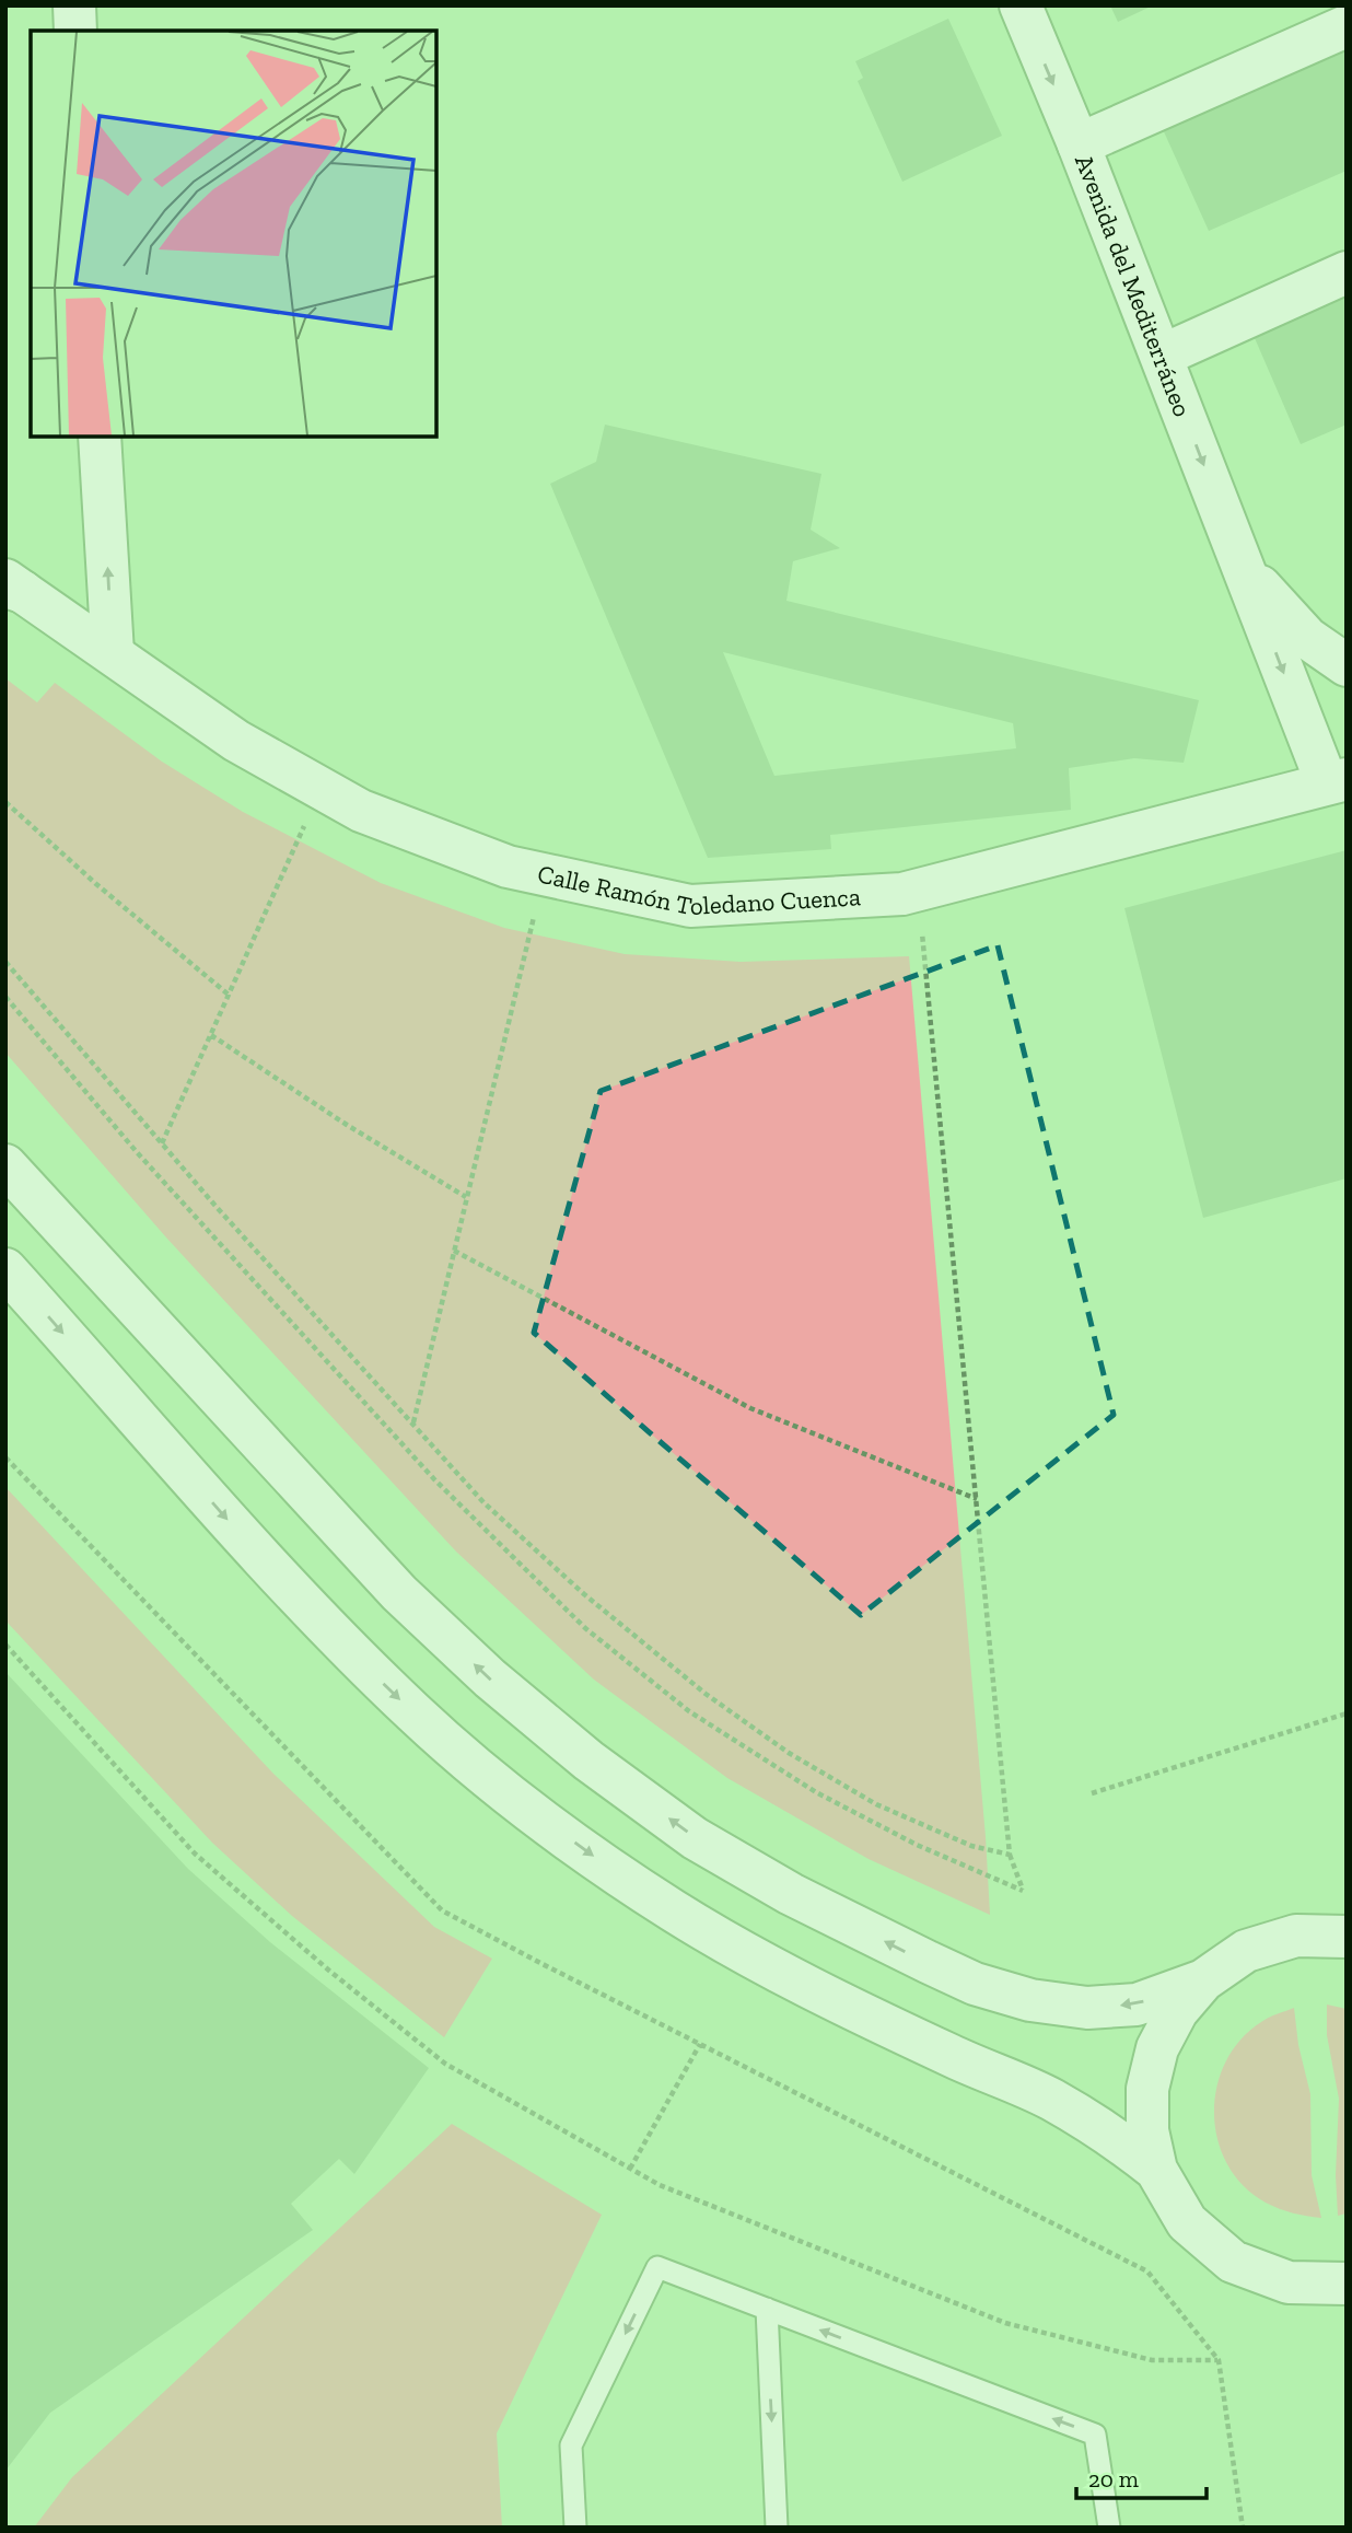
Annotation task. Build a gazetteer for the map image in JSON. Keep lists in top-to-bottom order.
{
  "streets": {
    "main road": ["Avenida del Mediterráneo", "Calle Ramón Toledano Cuenca"]
  },
  "crossings": [
    ["Avenida del Mediterráneo", "Calle Ramón Toledano Cuenca"]
  ],
  "one_way": ["Avenida del Mediterráneo"],
  "scale_bar": "20 m"
}
